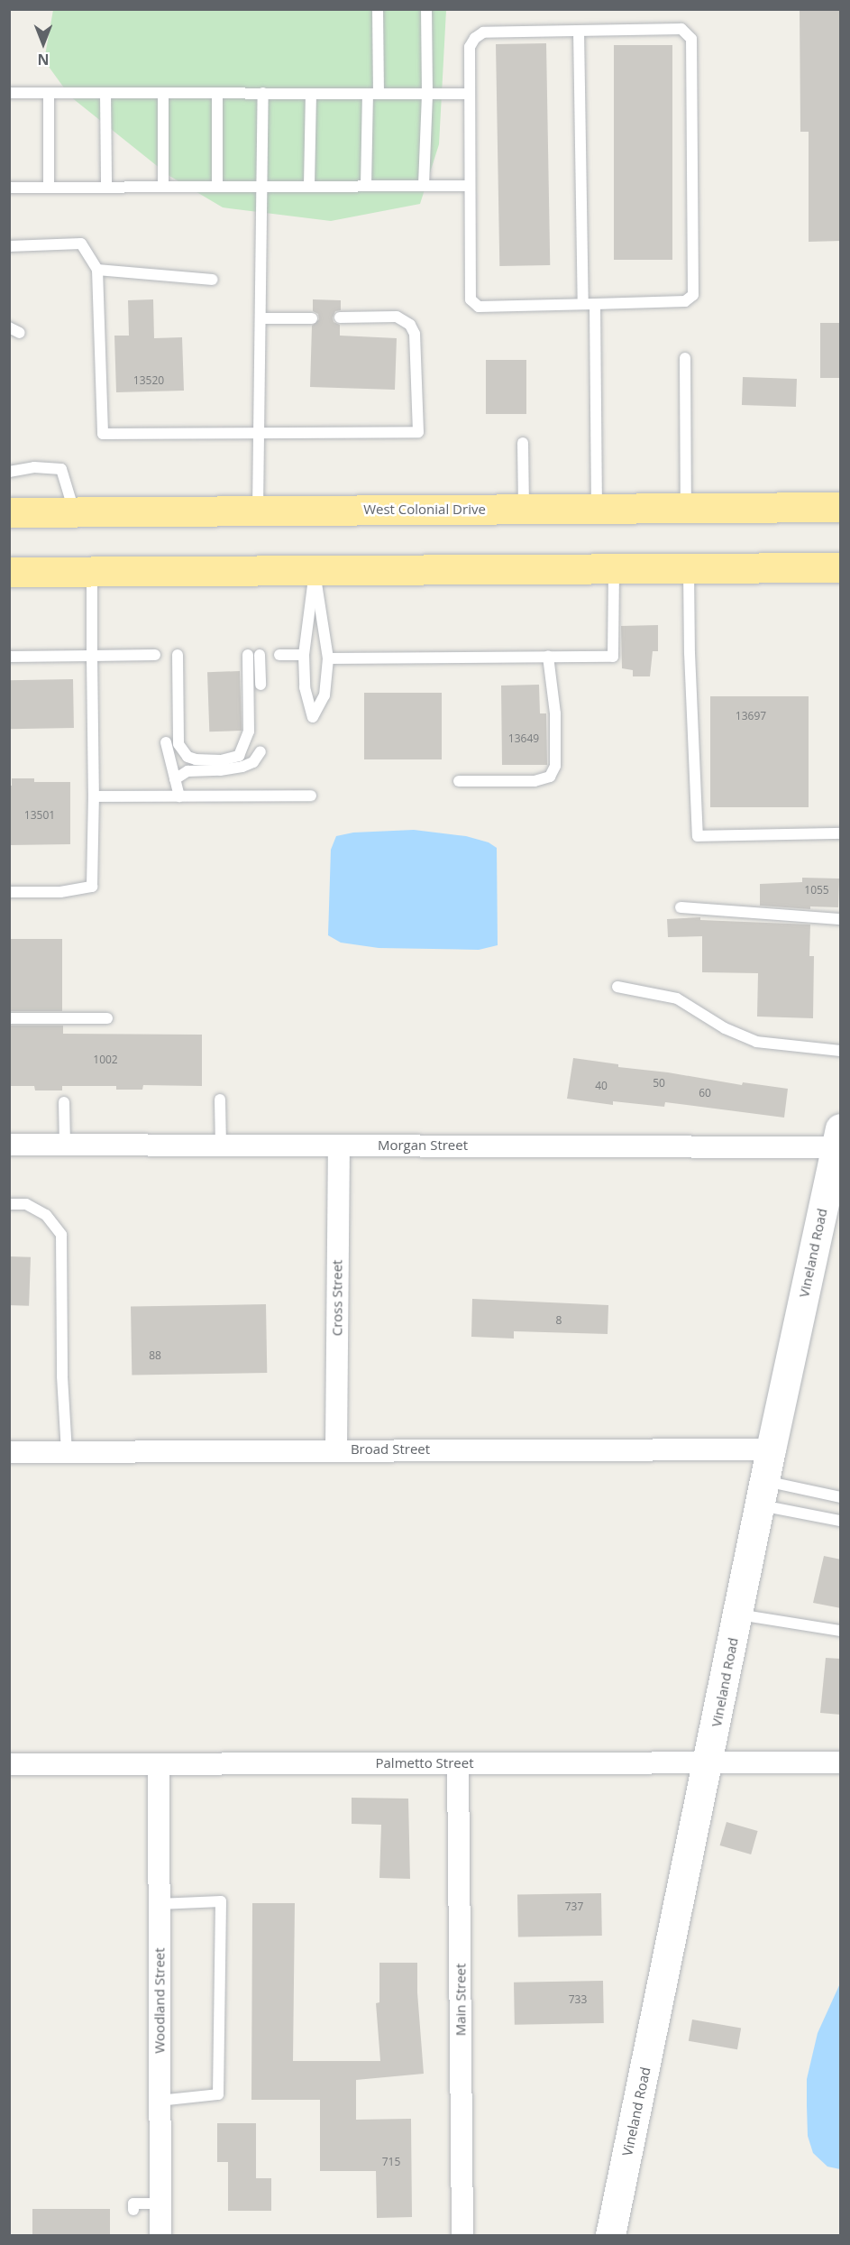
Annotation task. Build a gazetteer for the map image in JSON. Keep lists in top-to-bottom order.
{
  "streets": {
    "highway": ["West Colonial Drive"],
    "main road": ["Vineland Road"],
    "street": [
      "Morgan Street",
      "Cross Street",
      "Broad Street",
      "Palmetto Street",
      "Main Street",
      "Woodland Street"
    ]
  },
  "crossings": [
    ["Morgan Street", "Vineland Road"],
    ["Morgan Street", "Cross Street"],
    ["Vineland Road", "Broad Street"],
    ["Vineland Road", "Palmetto Street"],
    ["Cross Street", "Broad Street"],
    ["Palmetto Street", "Main Street"],
    ["Palmetto Street", "Woodland Street"]
  ],
  "house_numbers": [
    "13520",
    "13697",
    "13649",
    "13501",
    "1055",
    "1002",
    "50",
    "40",
    "60",
    "8",
    "88",
    "737",
    "733",
    "715"
  ],
  "north": "bottom"
}
